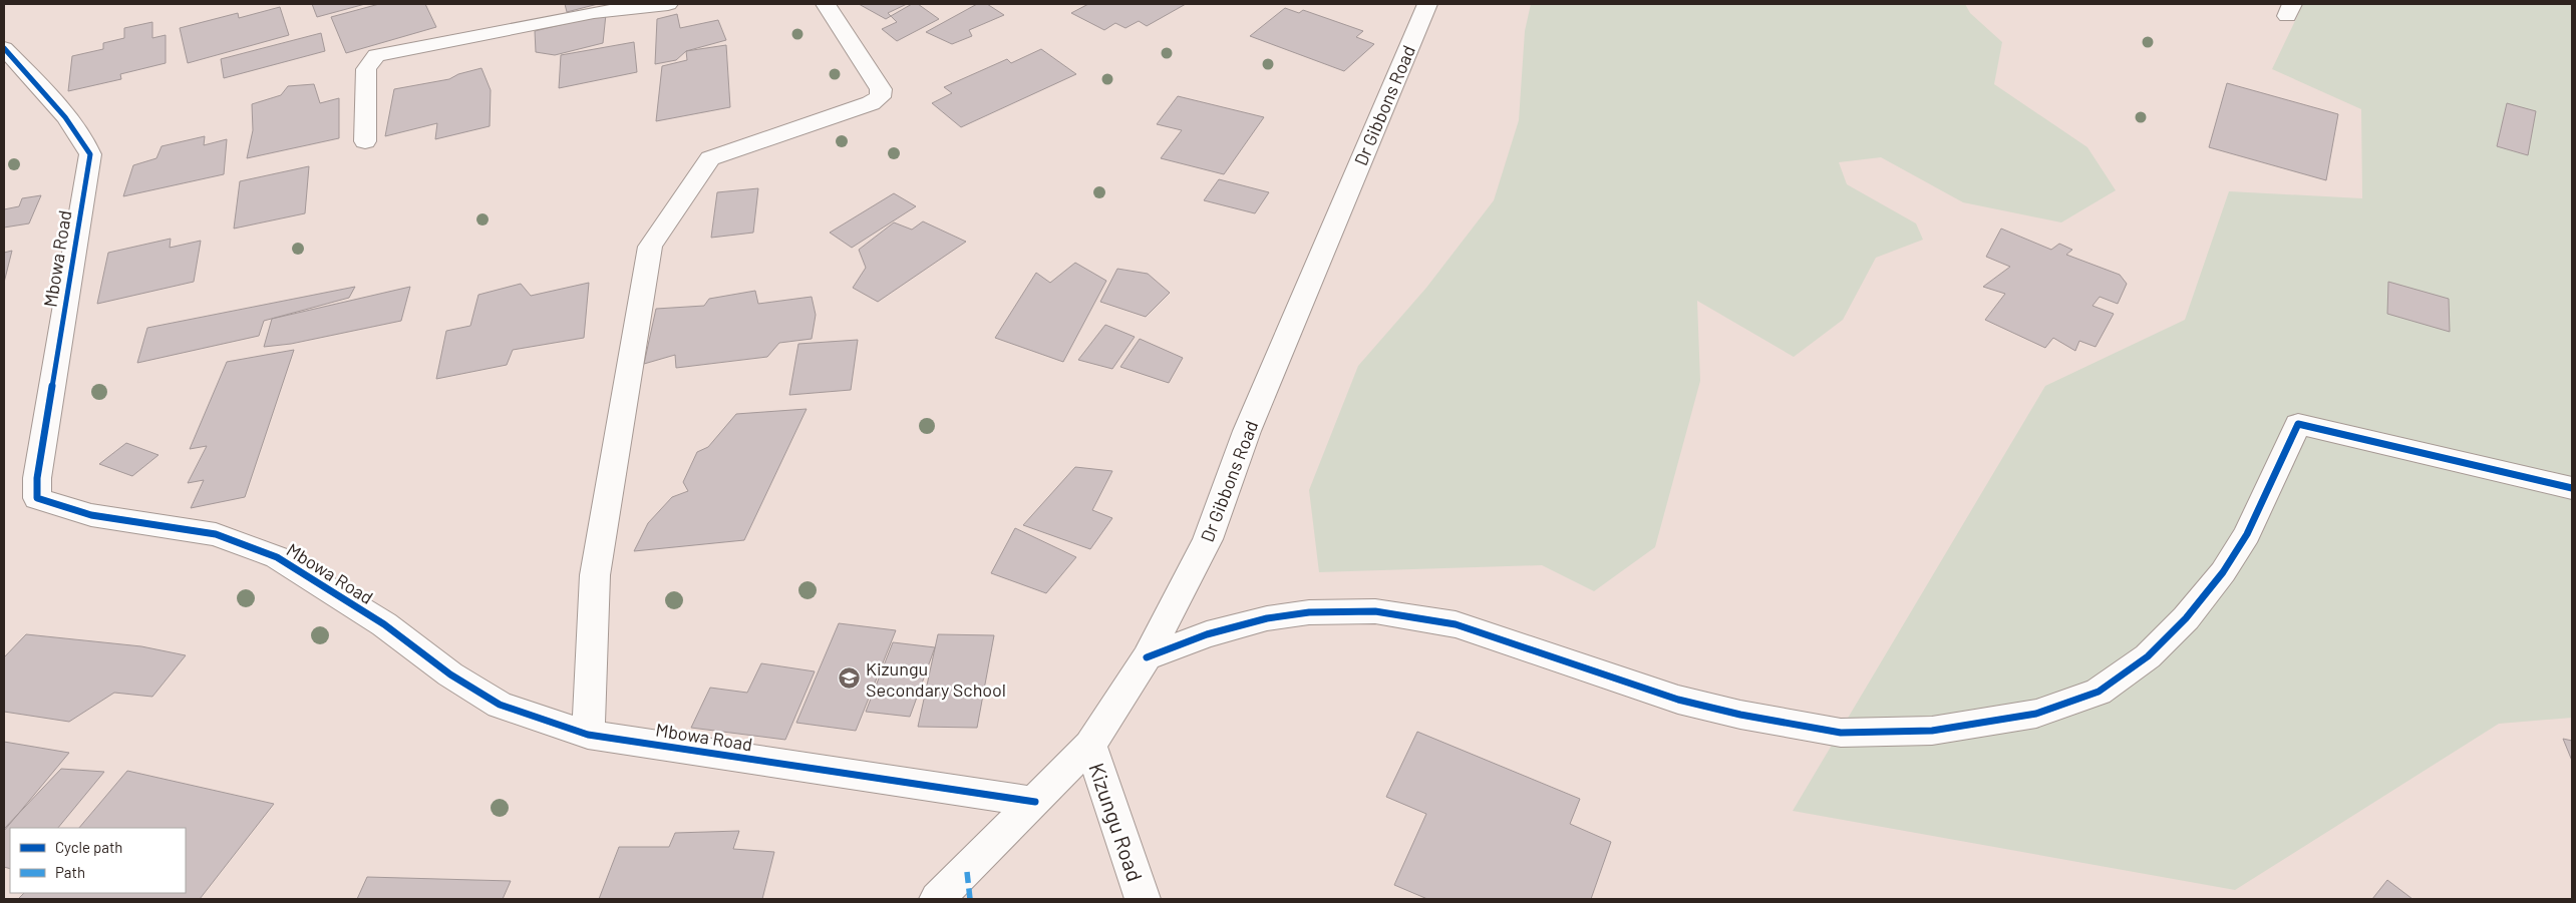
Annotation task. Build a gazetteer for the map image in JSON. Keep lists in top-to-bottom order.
{
  "streets": {
    "street": ["Dr Gibbons Road", "Mbowa Road", "Kizungu Road"]
  },
  "crossings": [
    ["Dr Gibbons Road", "Mbowa Road"],
    ["Dr Gibbons Road", "Kizungu Road"]
  ],
  "places": {
    "school or university": ["Kizungu Secondary School"]
  },
  "legend": ["Cycle path", "Path"]
}
